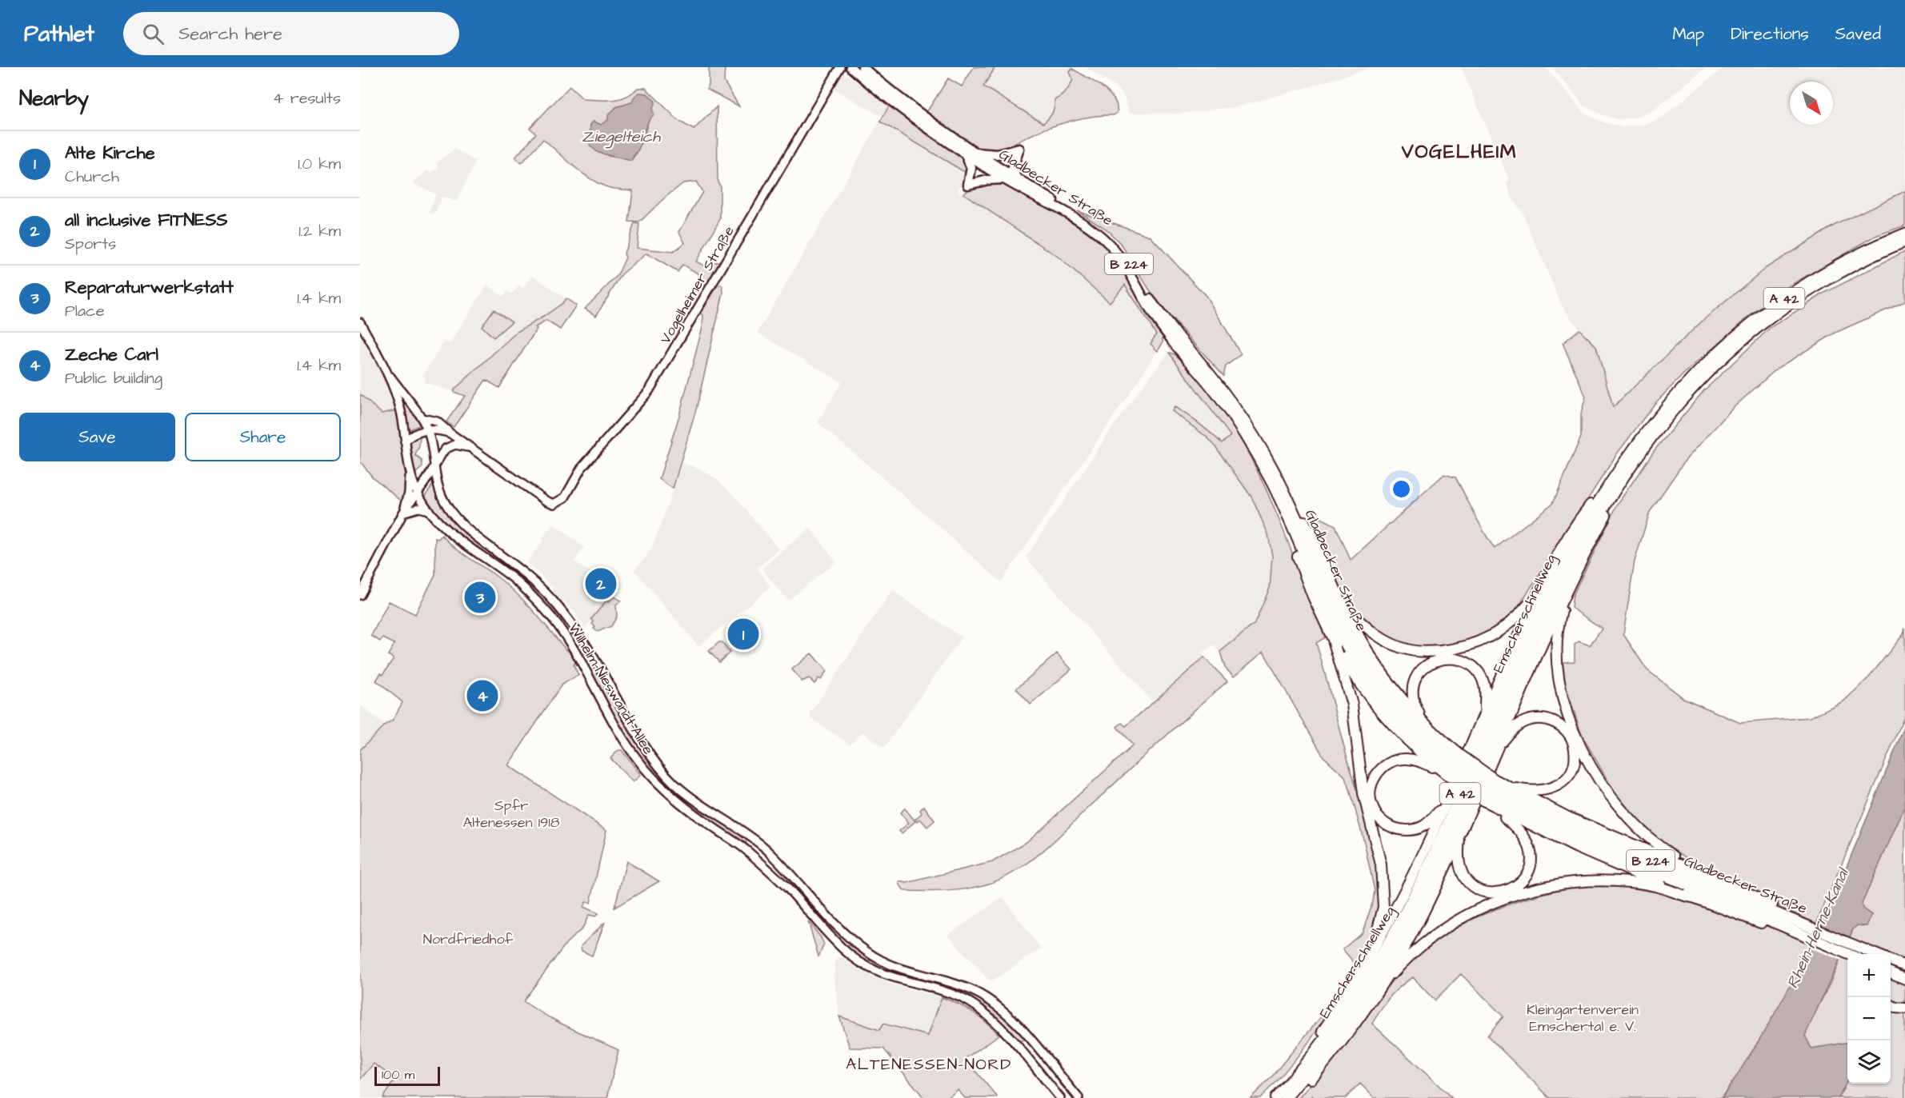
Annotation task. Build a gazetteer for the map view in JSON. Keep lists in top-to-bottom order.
{
  "streets": {
    "highway": [
      "Gladbecker Straße",
      "B 224",
      "A 42",
      "Emscherschnellweg"
    ],
    "main road": ["Vogelheimer Straße", "Wilhelm-Nieswandt-Allee"]
  },
  "crossings": [
    ["Gladbecker Straße", "B 224"]
  ],
  "districts": ["VOGELHEIM", "ALTENESSEN-NORD"],
  "water": ["Ziegelteich", "Rhein-Herne-Kanal"],
  "parks": ["Spfr Altenessen 1918", "Nordfriedhof", "Kleingartenverein Emschertal e. V."],
  "scale_bar": "100 m",
  "north": "bottom right",
  "page": {
    "header": "Pathlet",
    "search": "Search here",
    "nav": ["Map", "Directions", "Saved"],
    "heading": ["Nearby", "4 results"],
    "list": [
      {
        "mark": "1",
        "name": "Alte Kirche",
        "note": "Church",
        "value": "1.0 km"
      },
      {
        "mark": "2",
        "name": "all inclusive FITNESS",
        "note": "Sports",
        "value": "1.2 km"
      },
      {
        "mark": "3",
        "name": "Reparaturwerkstatt",
        "note": "Place",
        "value": "1.4 km"
      },
      {
        "mark": "4",
        "name": "Zeche Carl",
        "note": "Public building",
        "value": "1.4 km"
      }
    ],
    "buttons": ["Save", "Share"],
    "pins": [
      "2",
      "3",
      "1",
      "4"
    ],
    "map_buttons": ["+", "−"],
    "scale": "100 m"
  }
}
